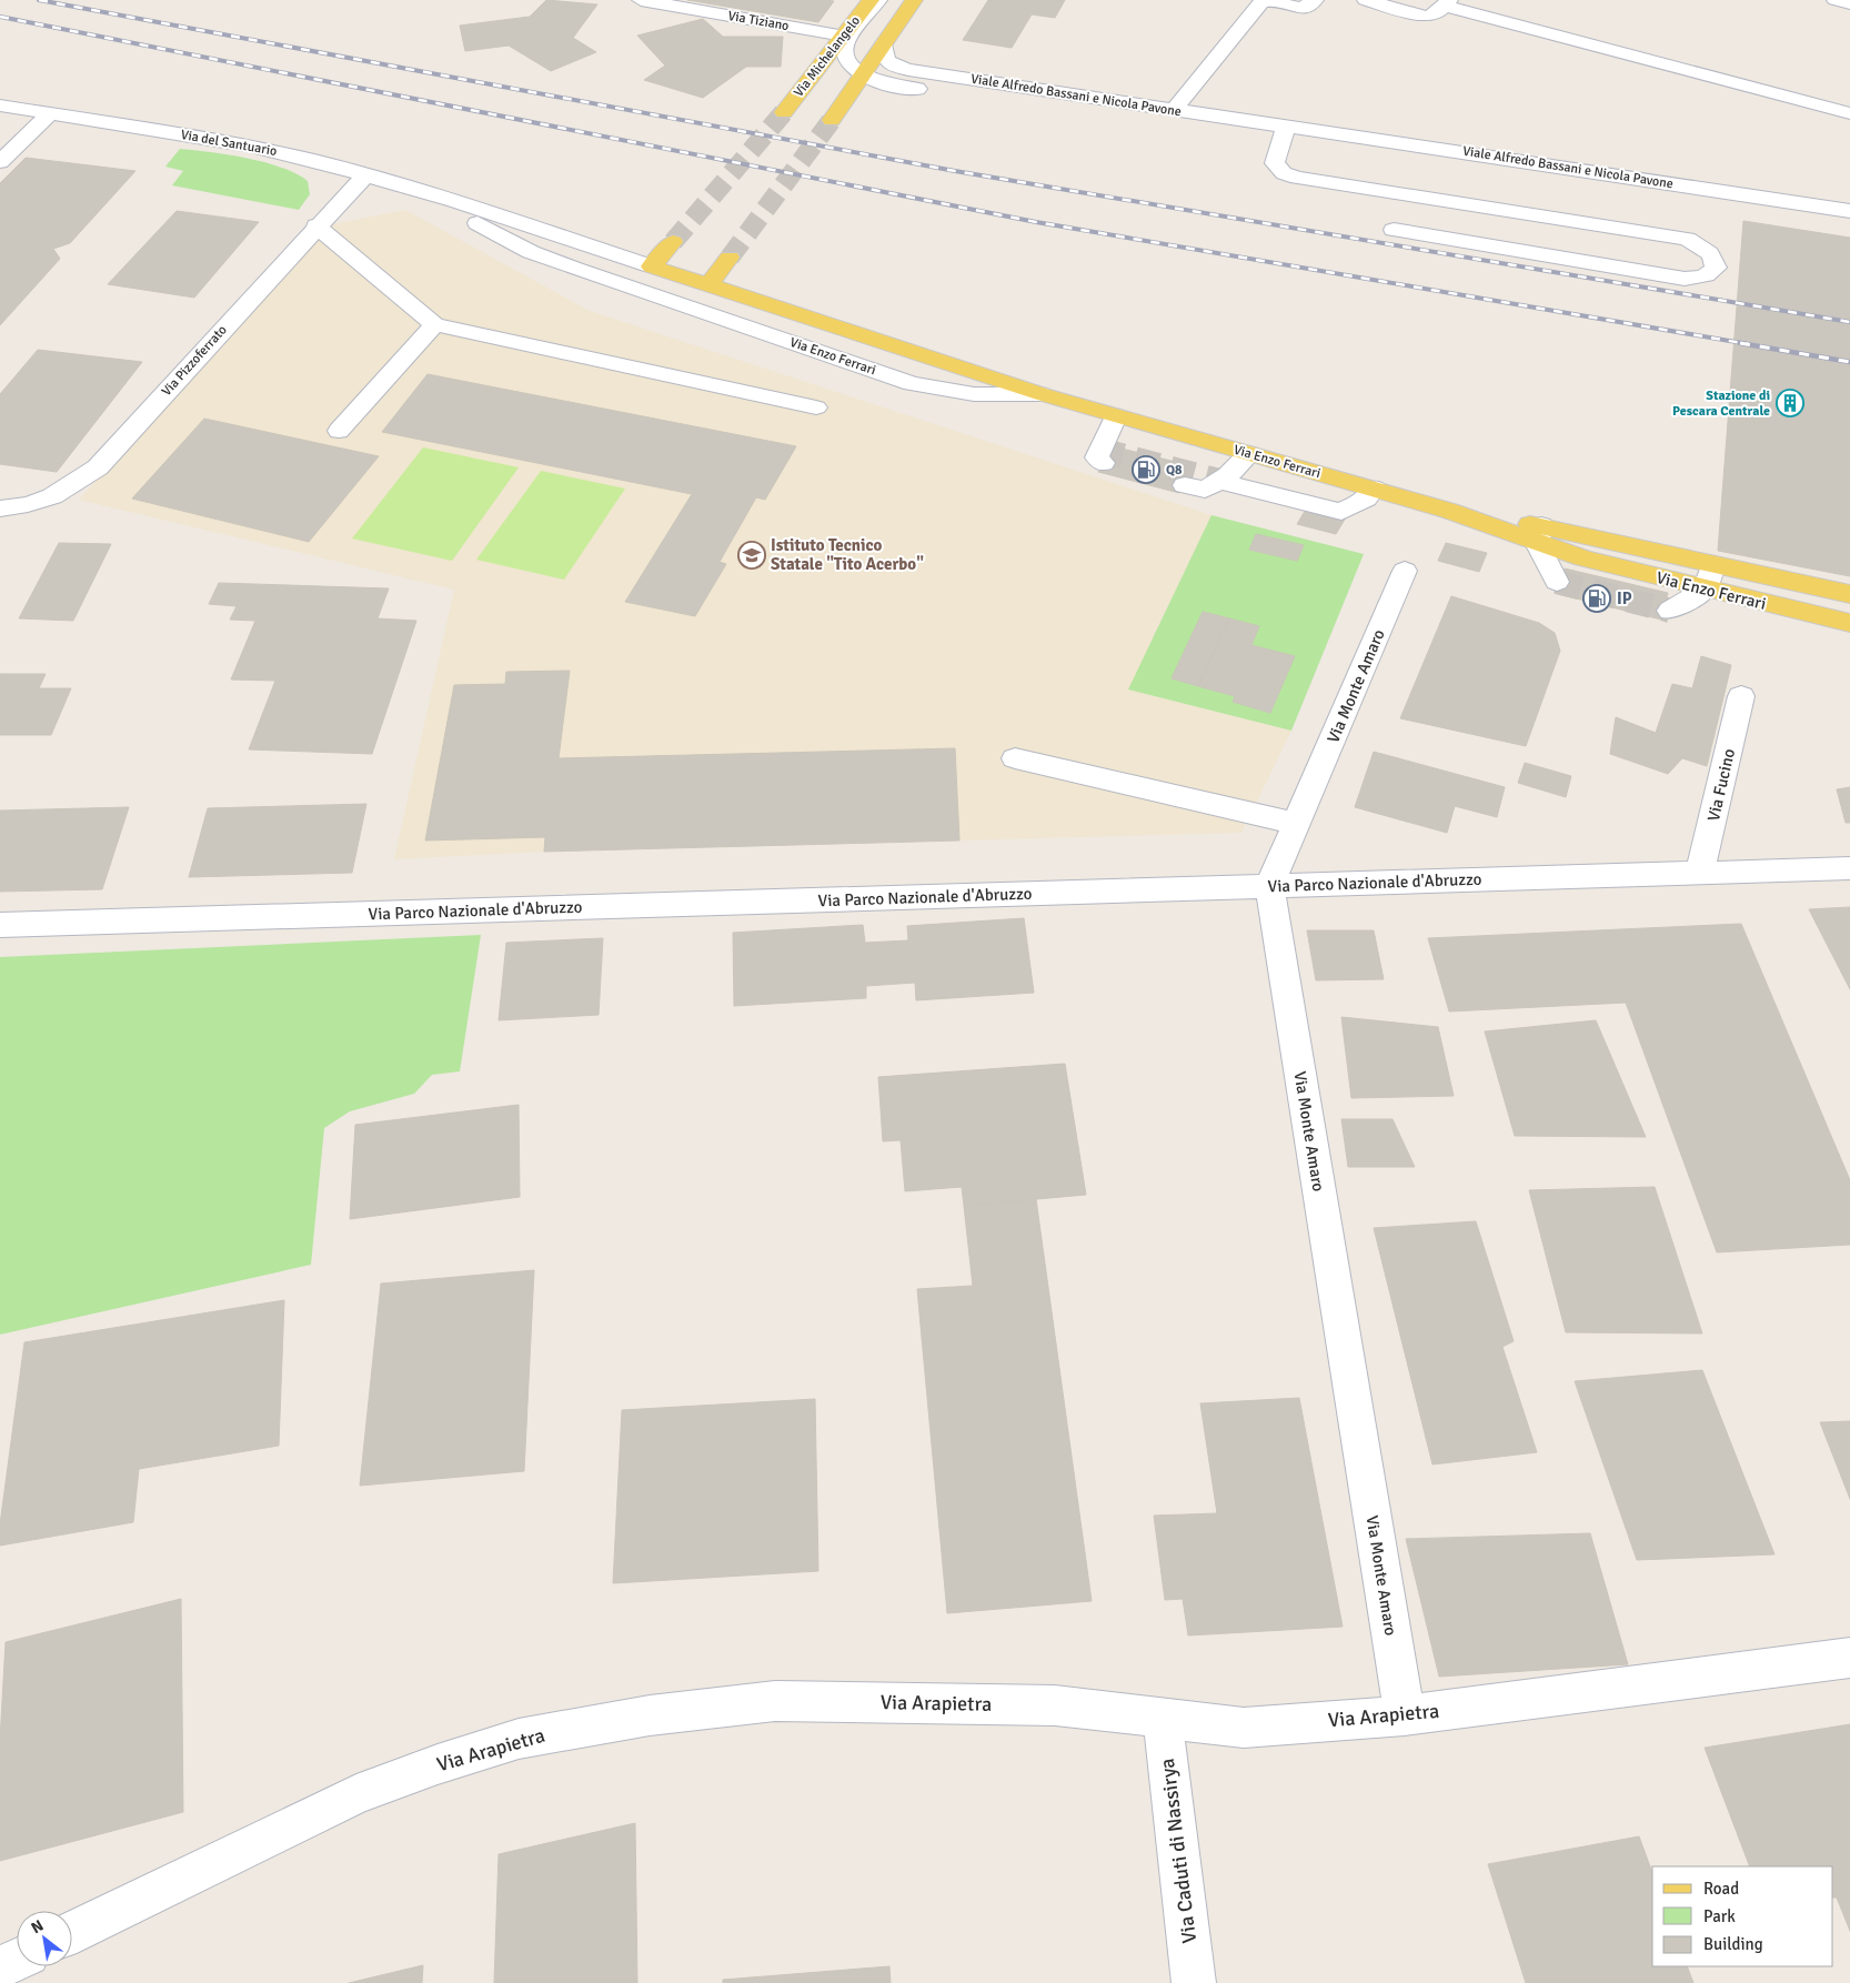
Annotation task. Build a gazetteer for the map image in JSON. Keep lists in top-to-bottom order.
{
  "streets": {
    "main road": ["Via Michelangelo", "Via Enzo Ferrari"],
    "street": [
      "Via Tiziano",
      "Viale Alfredo Bassani e Nicola Pavone",
      "Via del Santuario",
      "Via Pizzoferrato",
      "Via Monte Amaro",
      "Via Fucino",
      "Via Parco Nazionale d'Abruzzo",
      "Via Arapietra",
      "Via Caduti di Nassirya"
    ]
  },
  "crossings": [
    ["Via Tiziano", "Via Michelangelo"],
    ["Via Michelangelo", "Viale Alfredo Bassani e Nicola Pavone"],
    ["Via del Santuario", "Via Enzo Ferrari"],
    ["Via del Santuario", "Via Pizzoferrato"],
    ["Via Monte Amaro", "Via Parco Nazionale d'Abruzzo"],
    ["Via Monte Amaro", "Via Arapietra"],
    ["Via Fucino", "Via Parco Nazionale d'Abruzzo"],
    ["Via Arapietra", "Via Caduti di Nassirya"]
  ],
  "places": {
    "building": ["Stazione di Pescara Centrale"],
    "fuel station": ["Q8", "IP"],
    "school or university": ["Istituto Tecnico Statale \"Tito Acerbo\""]
  },
  "legend": ["Road", "Park", "Building"],
  "north": "top left"
}
